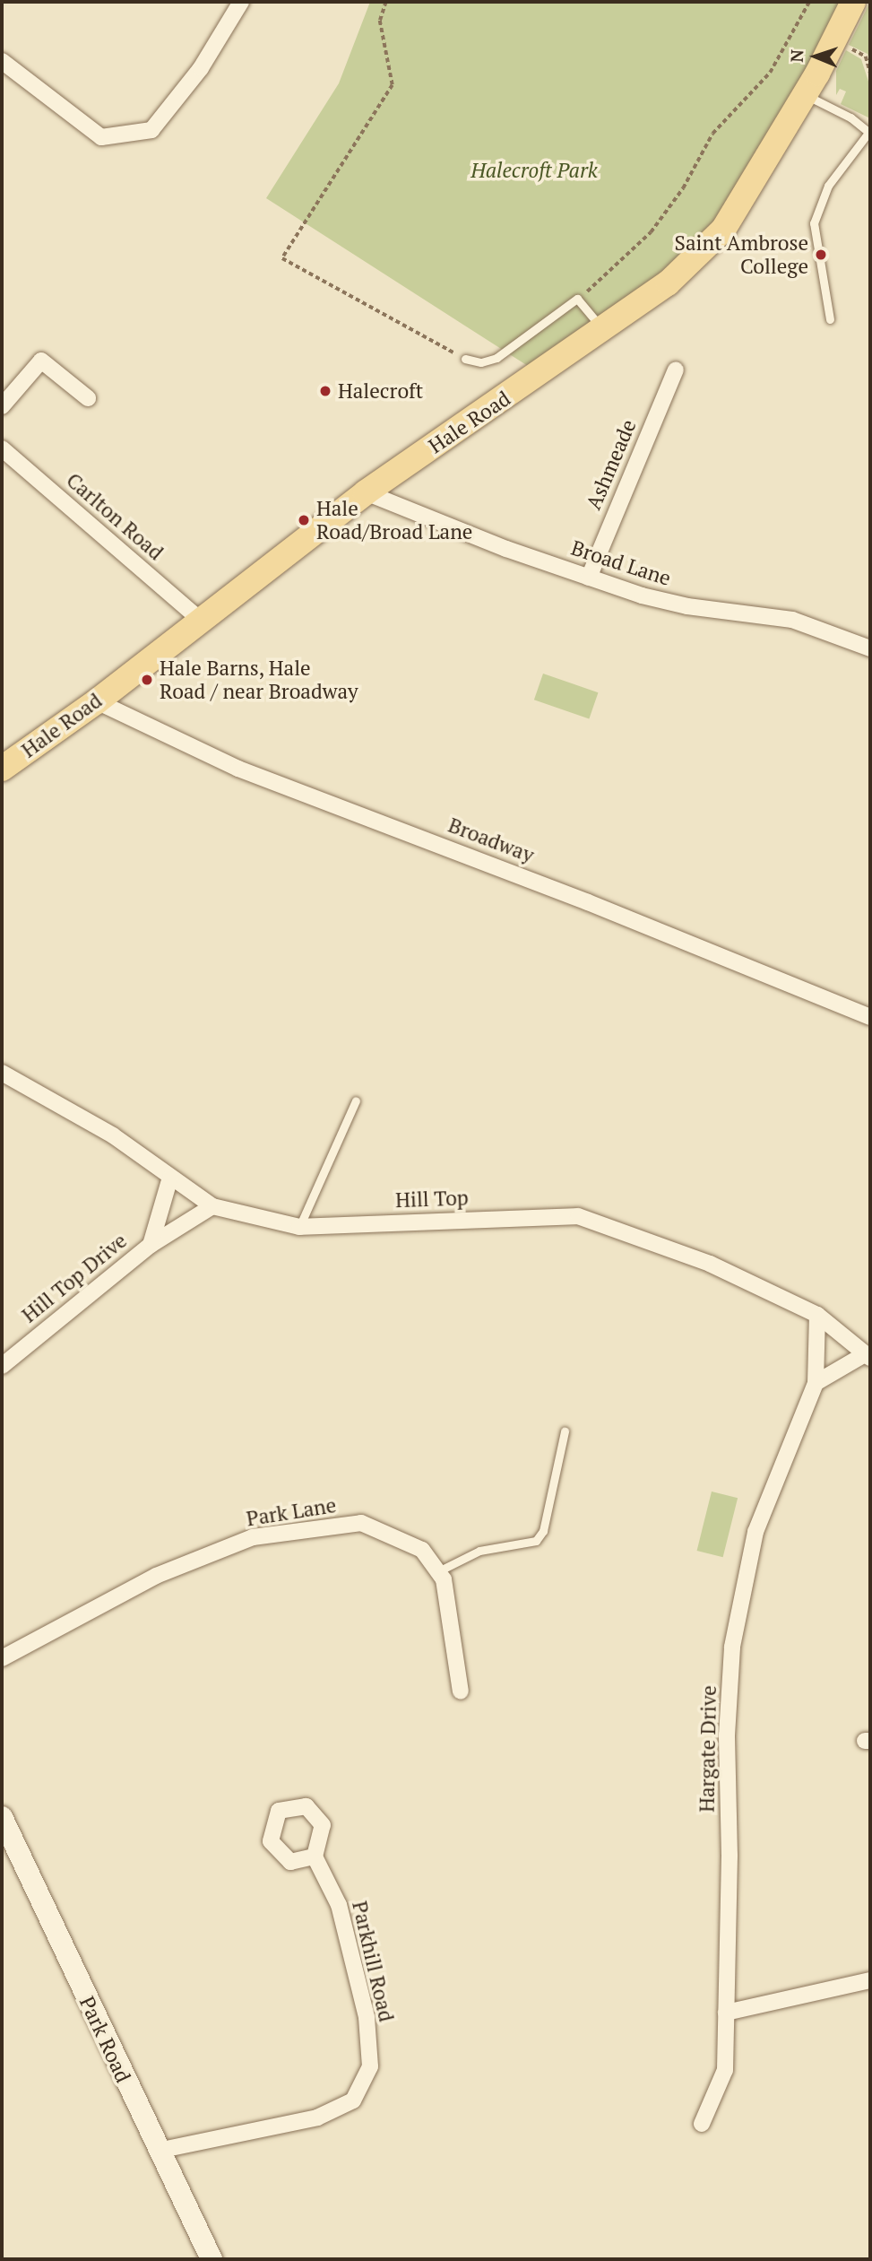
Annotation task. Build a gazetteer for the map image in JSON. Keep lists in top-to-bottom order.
{
  "streets": {
    "main road": ["Hale Road", "Park Road"],
    "street": [
      "Ashmeade",
      "Carlton Road",
      "Broad Lane",
      "Broadway",
      "Hill Top",
      "Hill Top Drive",
      "Park Lane",
      "Hargate Drive",
      "Parkhill Road"
    ]
  },
  "crossings": [
    ["Hale Road", "Carlton Road"],
    ["Hale Road", "Broad Lane"],
    ["Hale Road", "Broadway"],
    ["Ashmeade", "Broad Lane"],
    ["Hill Top", "Hill Top Drive"],
    ["Hill Top", "Hargate Drive"],
    ["Parkhill Road", "Park Road"]
  ],
  "parks": ["Halecroft Park"],
  "places": [
    "Saint Ambrose College",
    "Halecroft",
    "Hale Road/Broad Lane",
    "Hale Barns, Hale Road / near Broadway"
  ],
  "north": "left"
}
